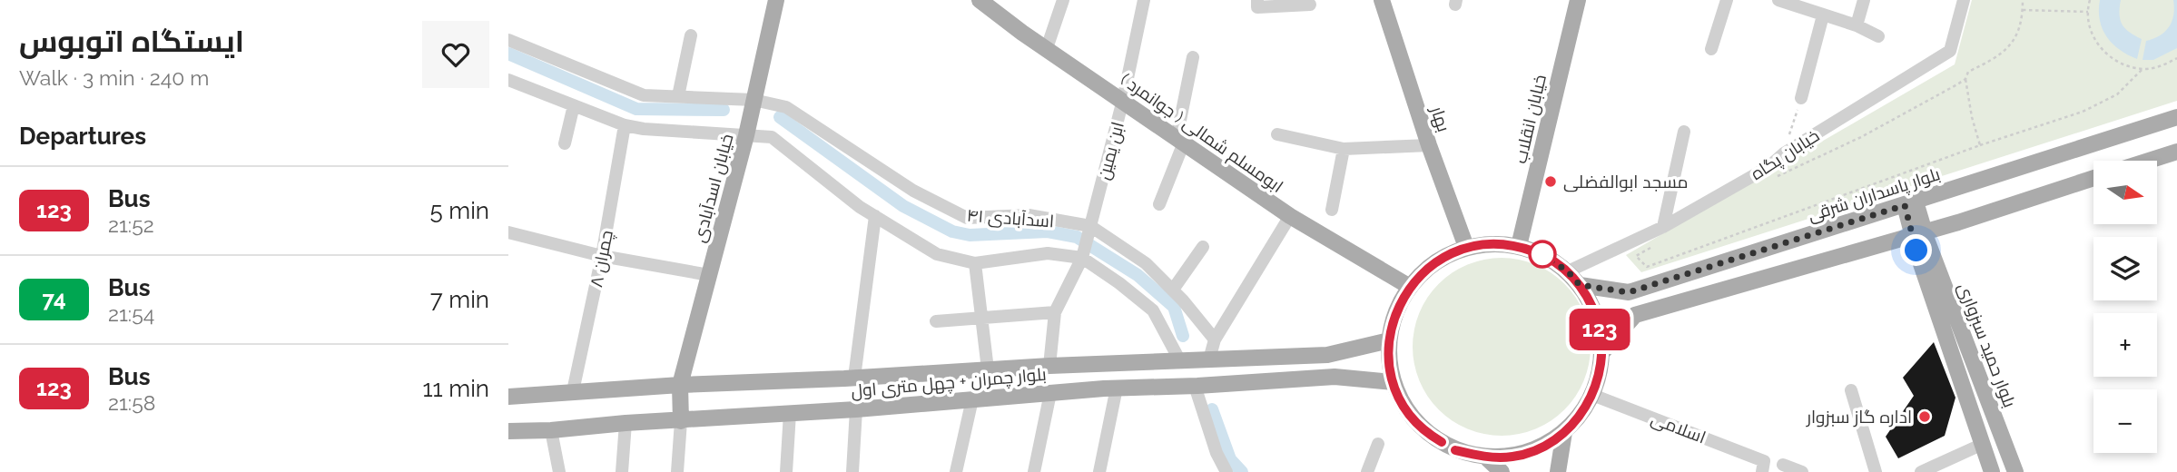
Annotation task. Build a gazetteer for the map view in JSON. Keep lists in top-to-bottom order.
{
  "streets": {
    "main road": [
      "بهار",
      "خیابان انقلاب",
      "ابومسلم شمالی ( جوانمرد )",
      "خیابان اسدآبادی",
      "بلوار پاسداران شرقی",
      "بلوار حمید سبزواری",
      "بلوار چمران + چهل متری اول"
    ],
    "street": [
      "ابن یمین",
      "خیابان پگاه",
      "اسدآبادی ۴۱",
      "چمران ۸",
      "اسلامی"
    ]
  },
  "crossings": [
    ["بهار", "خیابان انقلاب"],
    ["بهار", "ابومسلم شمالی ( جوانمرد )"],
    ["بهار", "خیابان پگاه"],
    ["بهار", "بلوار پاسداران شرقی"],
    ["بهار", "بلوار چمران + چهل متری اول"],
    ["بهار", "اسلامی"],
    ["خیابان انقلاب", "ابومسلم شمالی ( جوانمرد )"],
    ["خیابان انقلاب", "خیابان پگاه"],
    ["خیابان انقلاب", "بلوار پاسداران شرقی"],
    ["خیابان انقلاب", "بلوار چمران + چهل متری اول"],
    ["خیابان انقلاب", "اسلامی"],
    ["ابومسلم شمالی ( جوانمرد )", "ابن یمین"],
    ["ابومسلم شمالی ( جوانمرد )", "خیابان پگاه"],
    ["ابومسلم شمالی ( جوانمرد )", "بلوار پاسداران شرقی"],
    ["ابومسلم شمالی ( جوانمرد )", "بلوار چمران + چهل متری اول"],
    ["ابومسلم شمالی ( جوانمرد )", "اسلامی"],
    ["ابن یمین", "اسدآبادی ۴۱"],
    ["خیابان پگاه", "بلوار پاسداران شرقی"],
    ["خیابان پگاه", "بلوار چمران + چهل متری اول"],
    ["خیابان پگاه", "اسلامی"],
    ["خیابان اسدآبادی", "اسدآبادی ۴۱"],
    ["خیابان اسدآبادی", "بلوار چمران + چهل متری اول"],
    ["بلوار پاسداران شرقی", "بلوار چمران + چهل متری اول"],
    ["بلوار پاسداران شرقی", "اسلامی"],
    ["چمران ۸", "بلوار چمران + چهل متری اول"],
    ["بلوار چمران + چهل متری اول", "اسلامی"]
  ],
  "places": ["مسجد ابوالفضلی", "اداره گاز سبزوار"],
  "lines": ["bus line 123"],
  "north": "right",
  "page": {
    "heading": [
      ["ایستگاه اتوبوس", "Walk · 3 min · 240 m"],
      "Departures"
    ],
    "on_map": "123",
    "map_buttons": ["+", "−"],
    "list": [
      {
        "mark": "123",
        "name": "Bus",
        "note": "21:52",
        "value": "5 min"
      },
      {
        "mark": "74",
        "name": "Bus",
        "note": "21:54",
        "value": "7 min"
      },
      {
        "mark": "123",
        "name": "Bus",
        "note": "21:58",
        "value": "11 min"
      }
    ]
  }
}
